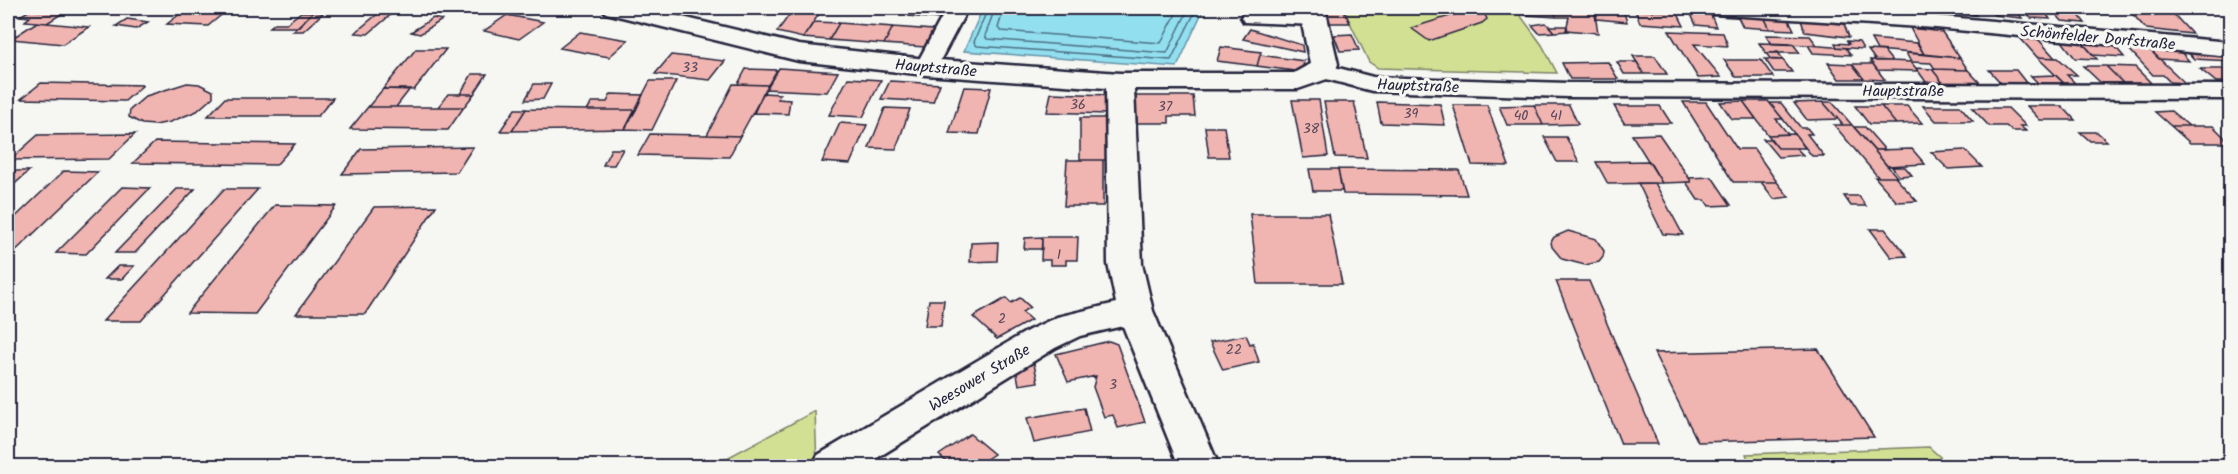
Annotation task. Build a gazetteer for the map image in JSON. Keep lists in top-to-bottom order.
{
  "streets": {
    "main road": ["Hauptstraße", "Weesower Straße"],
    "street": ["Schönfelder Dorfstraße"]
  },
  "house_numbers": [
    "33",
    "36",
    "37",
    "39",
    "40",
    "41",
    "38",
    "1",
    "2",
    "22",
    "3"
  ]
}
